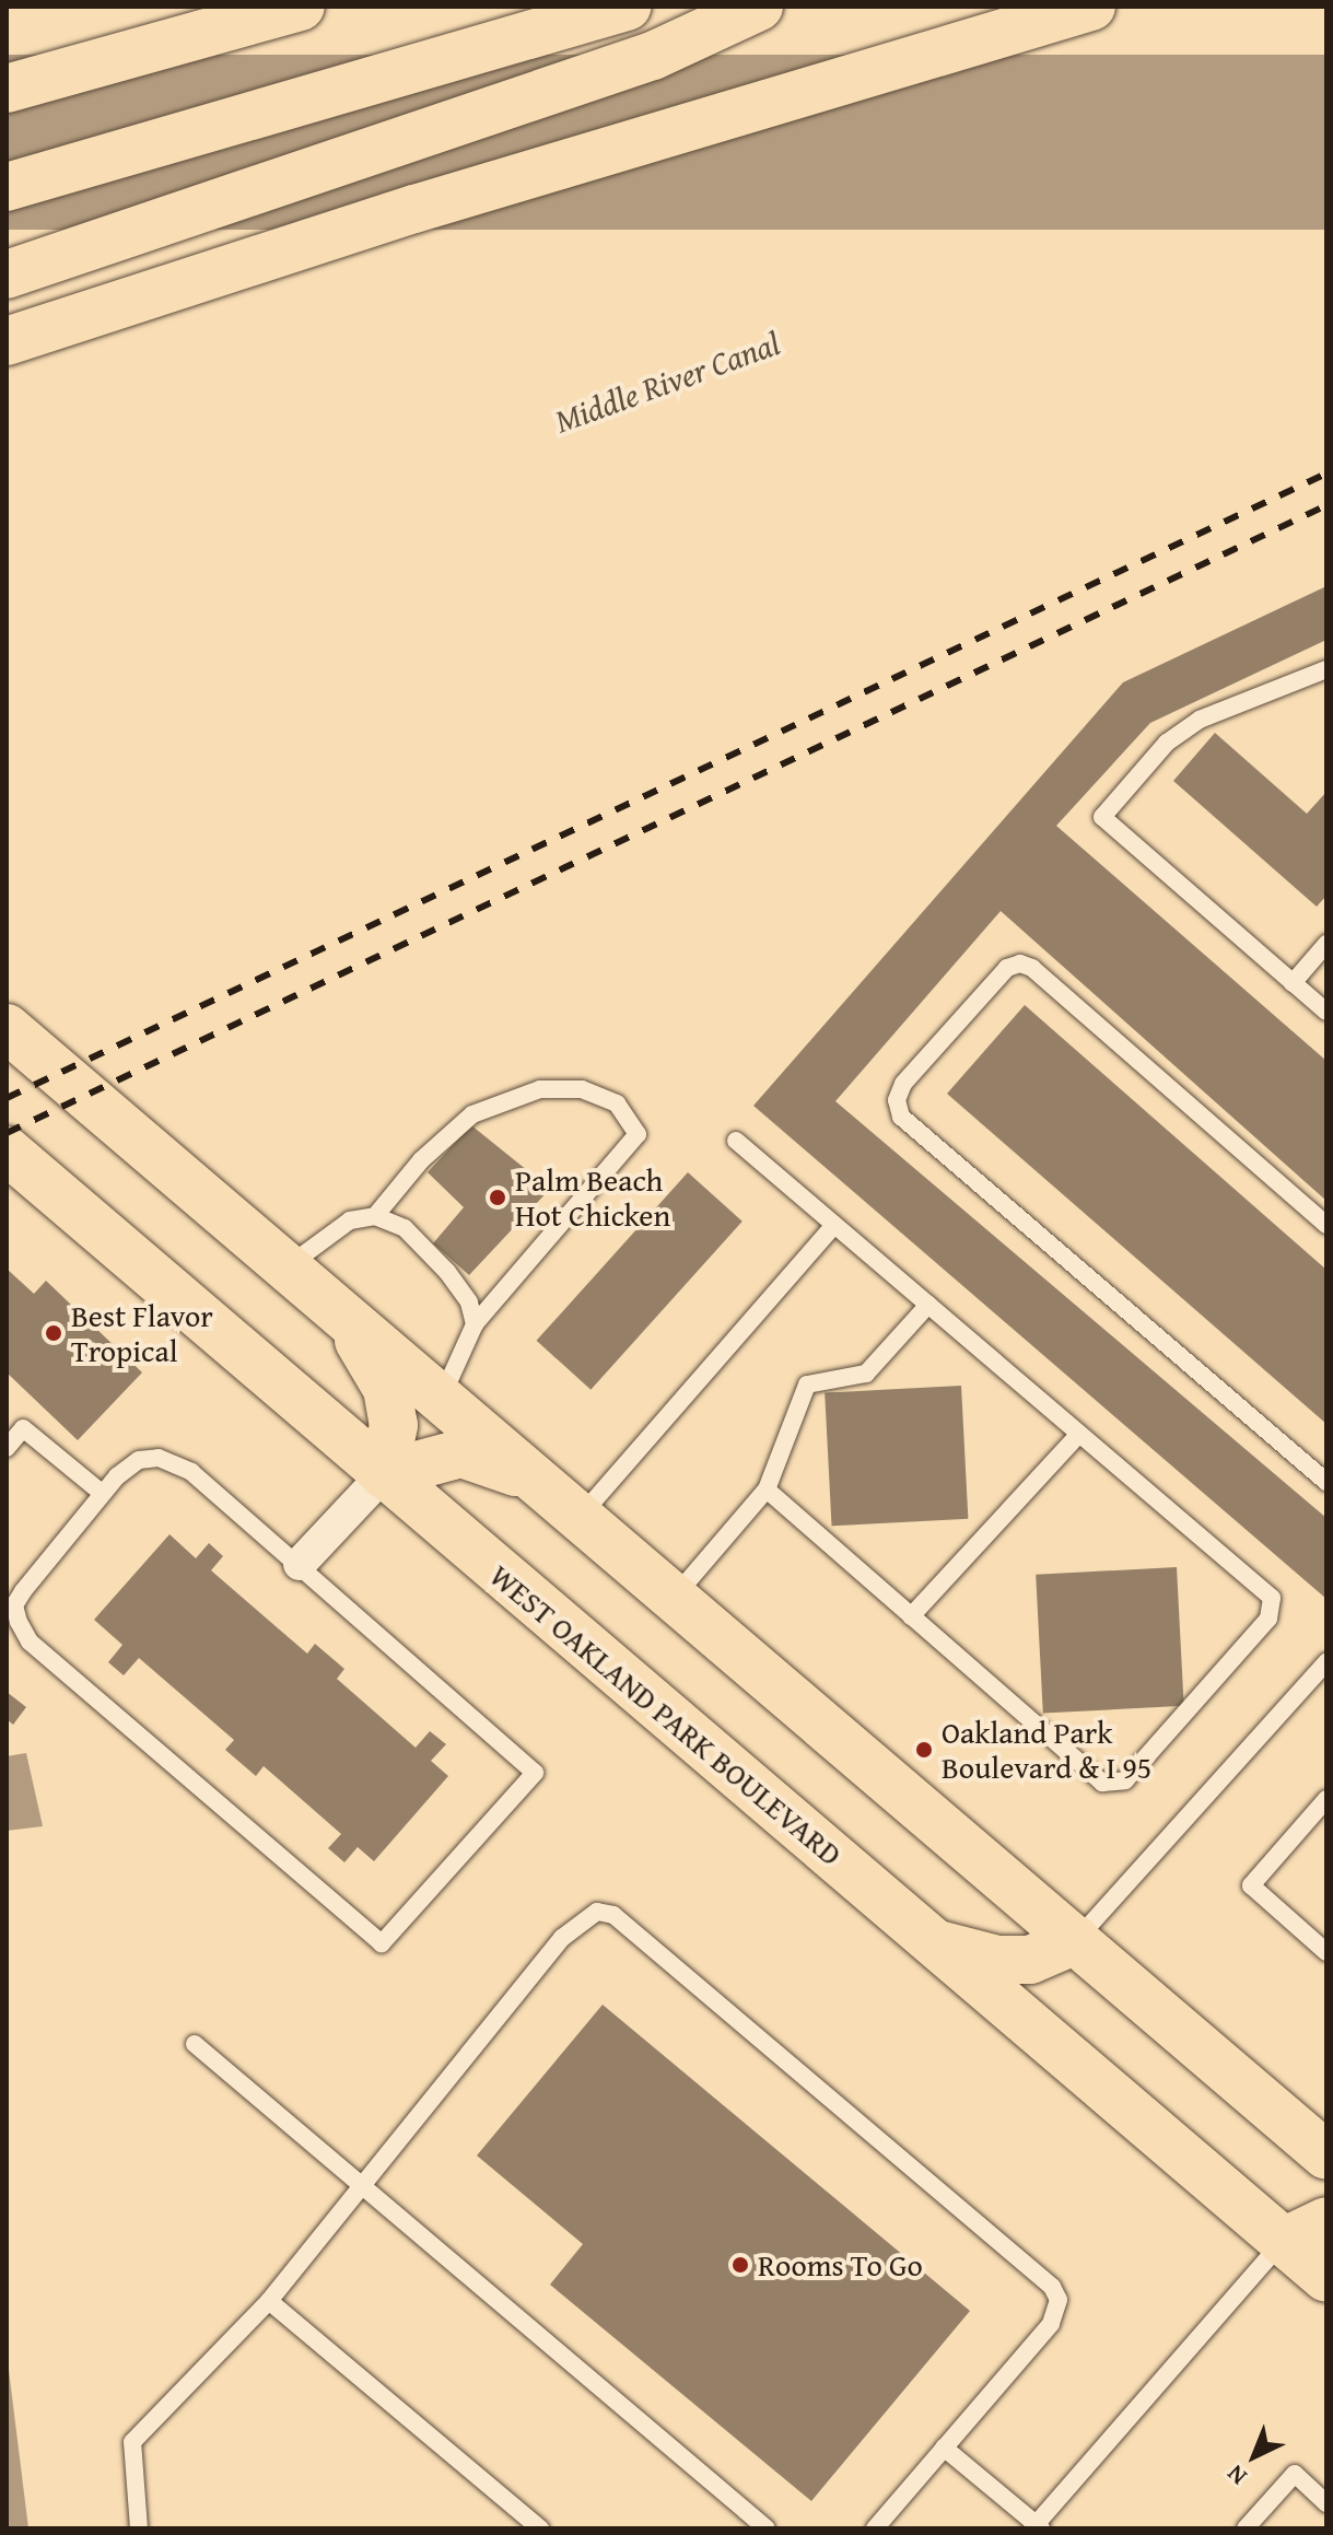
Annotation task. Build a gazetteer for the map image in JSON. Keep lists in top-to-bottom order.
{
  "streets": {
    "main road": ["WEST OAKLAND PARK BOULEVARD"]
  },
  "water": ["Middle River Canal"],
  "places": [
    "Palm Beach Hot Chicken",
    "Best Flavor Tropical",
    "Oakland Park Boulevard & I 95",
    "Rooms To Go"
  ],
  "north": "bottom left"
}
